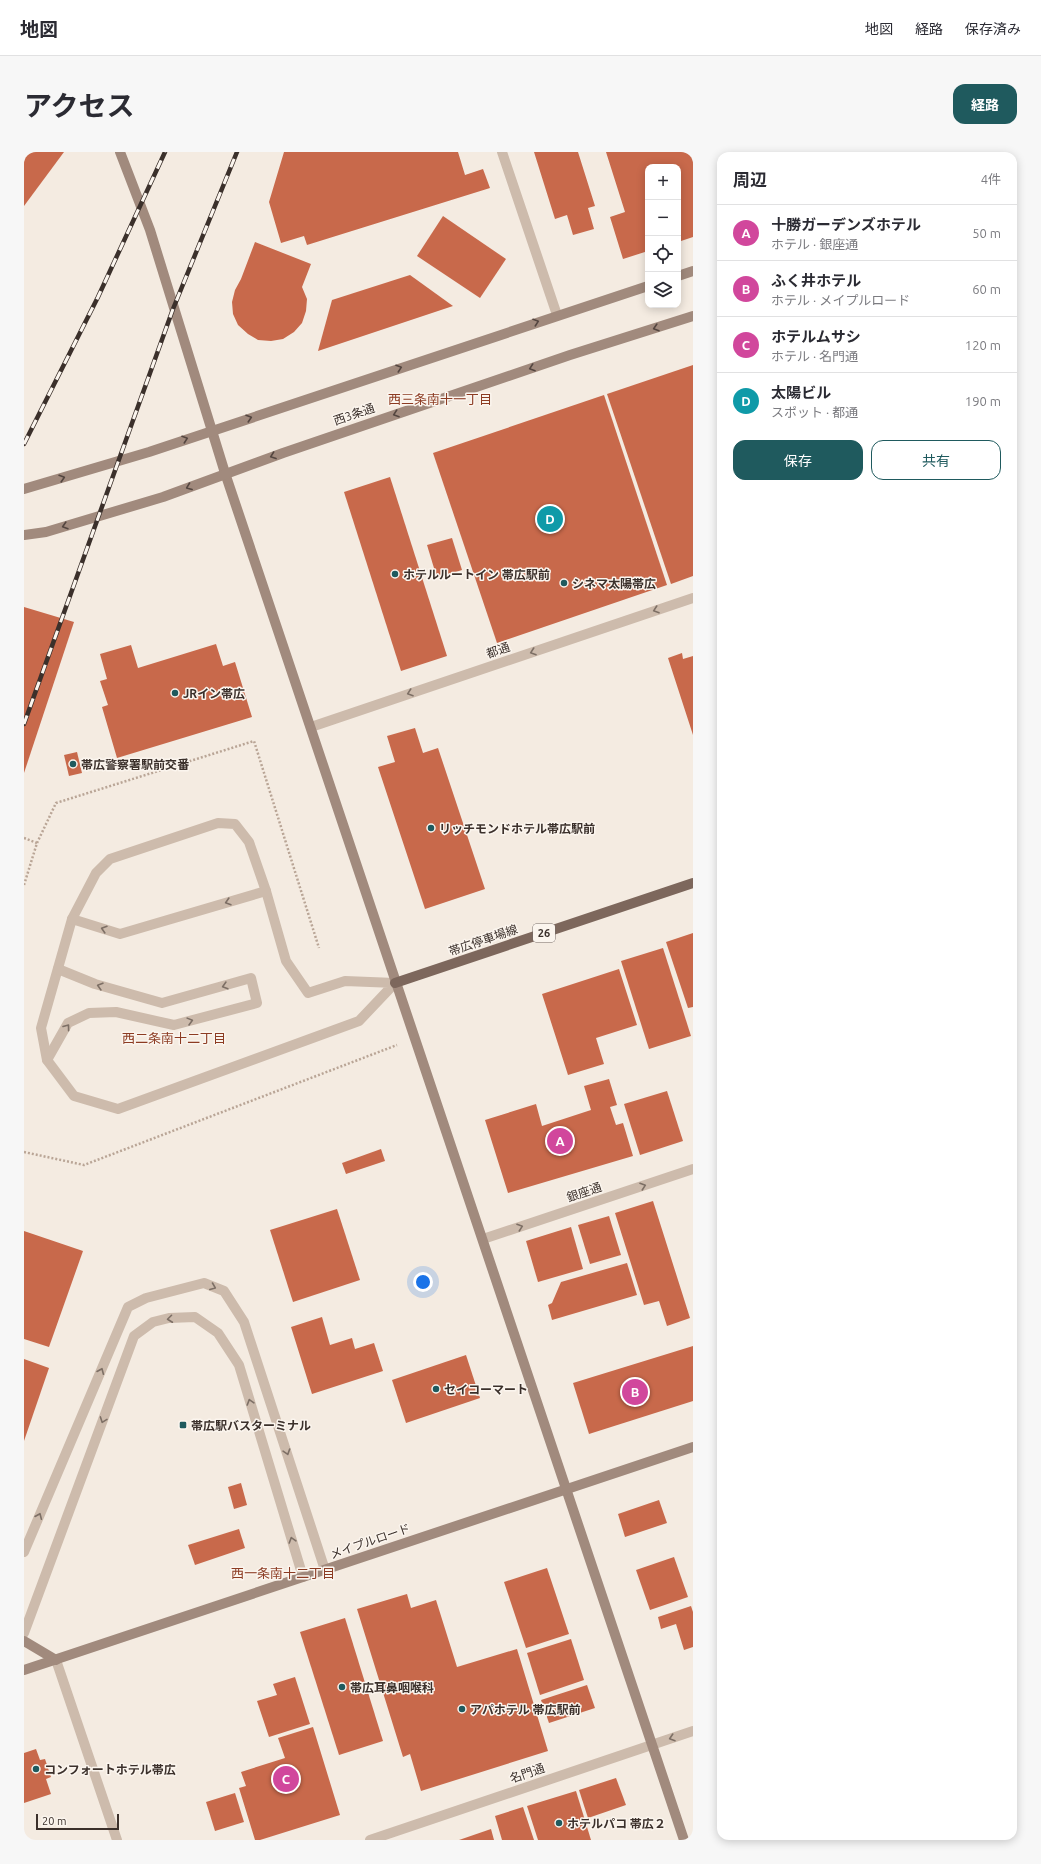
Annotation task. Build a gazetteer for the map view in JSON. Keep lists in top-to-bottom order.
{
  "streets": {
    "main road": ["26", "帯広停車場線"],
    "street": [
      "西3条通",
      "都通",
      "銀座通",
      "メイプルロード",
      "名門通"
    ]
  },
  "one_way": ["都通", "銀座通"],
  "districts": ["西三条南十一丁目", "西二条南十二丁目", "西一条南十二丁目"],
  "places": {
    "other": [
      "ホテルルートイン 帯広駅前",
      "シネマ太陽帯広",
      "JRイン帯広",
      "帯広警察署駅前交番",
      "リッチモンドホテル帯広駅前",
      "セイコーマート",
      "帯広耳鼻咽喉科",
      "アパホテル 帯広駅前",
      "コンフォートホテル帯広",
      "ホテルパコ 帯広２"
    ],
    "transit": ["帯広駅バスターミナル"]
  },
  "scale_bar": "20 m",
  "page": {
    "header": "地図",
    "nav": ["地図", "経路", "保存済み"],
    "title": "アクセス",
    "buttons": [
      "経路",
      ["保存", "共有"]
    ],
    "heading": ["周辺", "4件"],
    "map_buttons": ["+", "−"],
    "list": [
      {
        "mark": "A",
        "name": "十勝ガーデンズホテル",
        "note": "ホテル · 銀座通",
        "value": "50 m"
      },
      {
        "mark": "B",
        "name": "ふく井ホテル",
        "note": "ホテル · メイプルロード",
        "value": "60 m"
      },
      {
        "mark": "C",
        "name": "ホテルムサシ",
        "note": "ホテル · 名門通",
        "value": "120 m"
      },
      {
        "mark": "D",
        "name": "太陽ビル",
        "note": "スポット · 都通",
        "value": "190 m"
      }
    ],
    "pins": [
      "D",
      "A",
      "B",
      "C"
    ],
    "scale": "20 m"
  }
}
